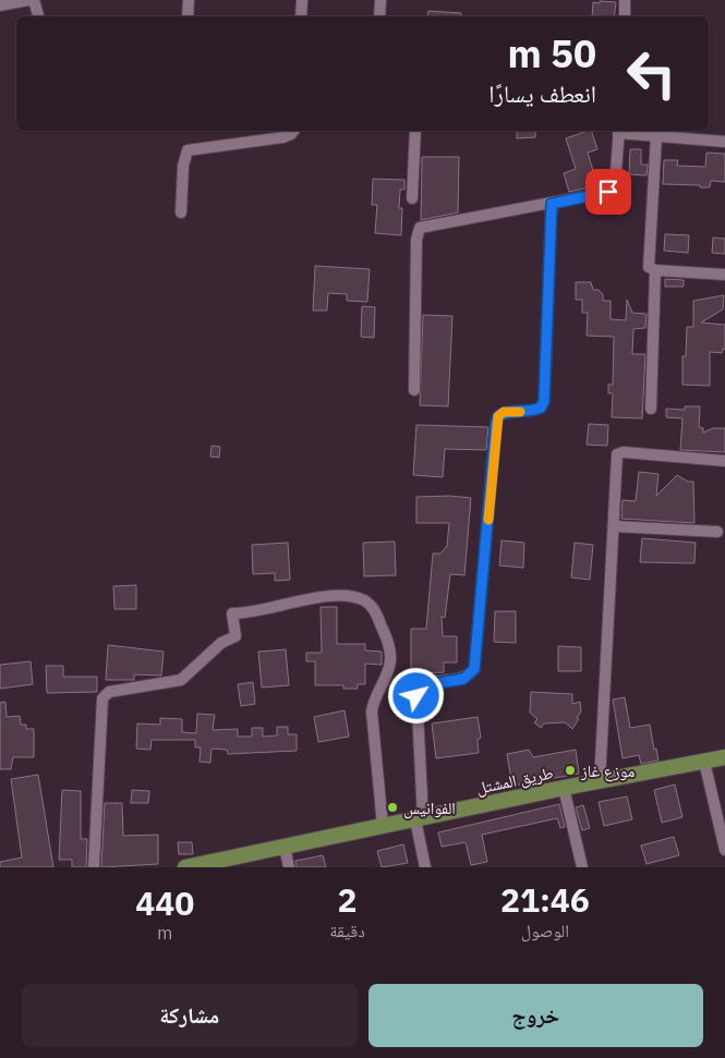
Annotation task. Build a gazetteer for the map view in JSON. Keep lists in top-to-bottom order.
{
  "streets": {
    "main road": ["طريق المشتل"]
  },
  "places": ["موزع غاز", "الفوانيس"],
  "page": {
    "turn": ["50 m", "انعطف يسارًا"],
    "eta": [
      "21:46",
      "الوصول",
      "2",
      "دقيقة",
      "440",
      "m"
    ],
    "buttons": ["خروج", "مشاركة"]
  }
}
